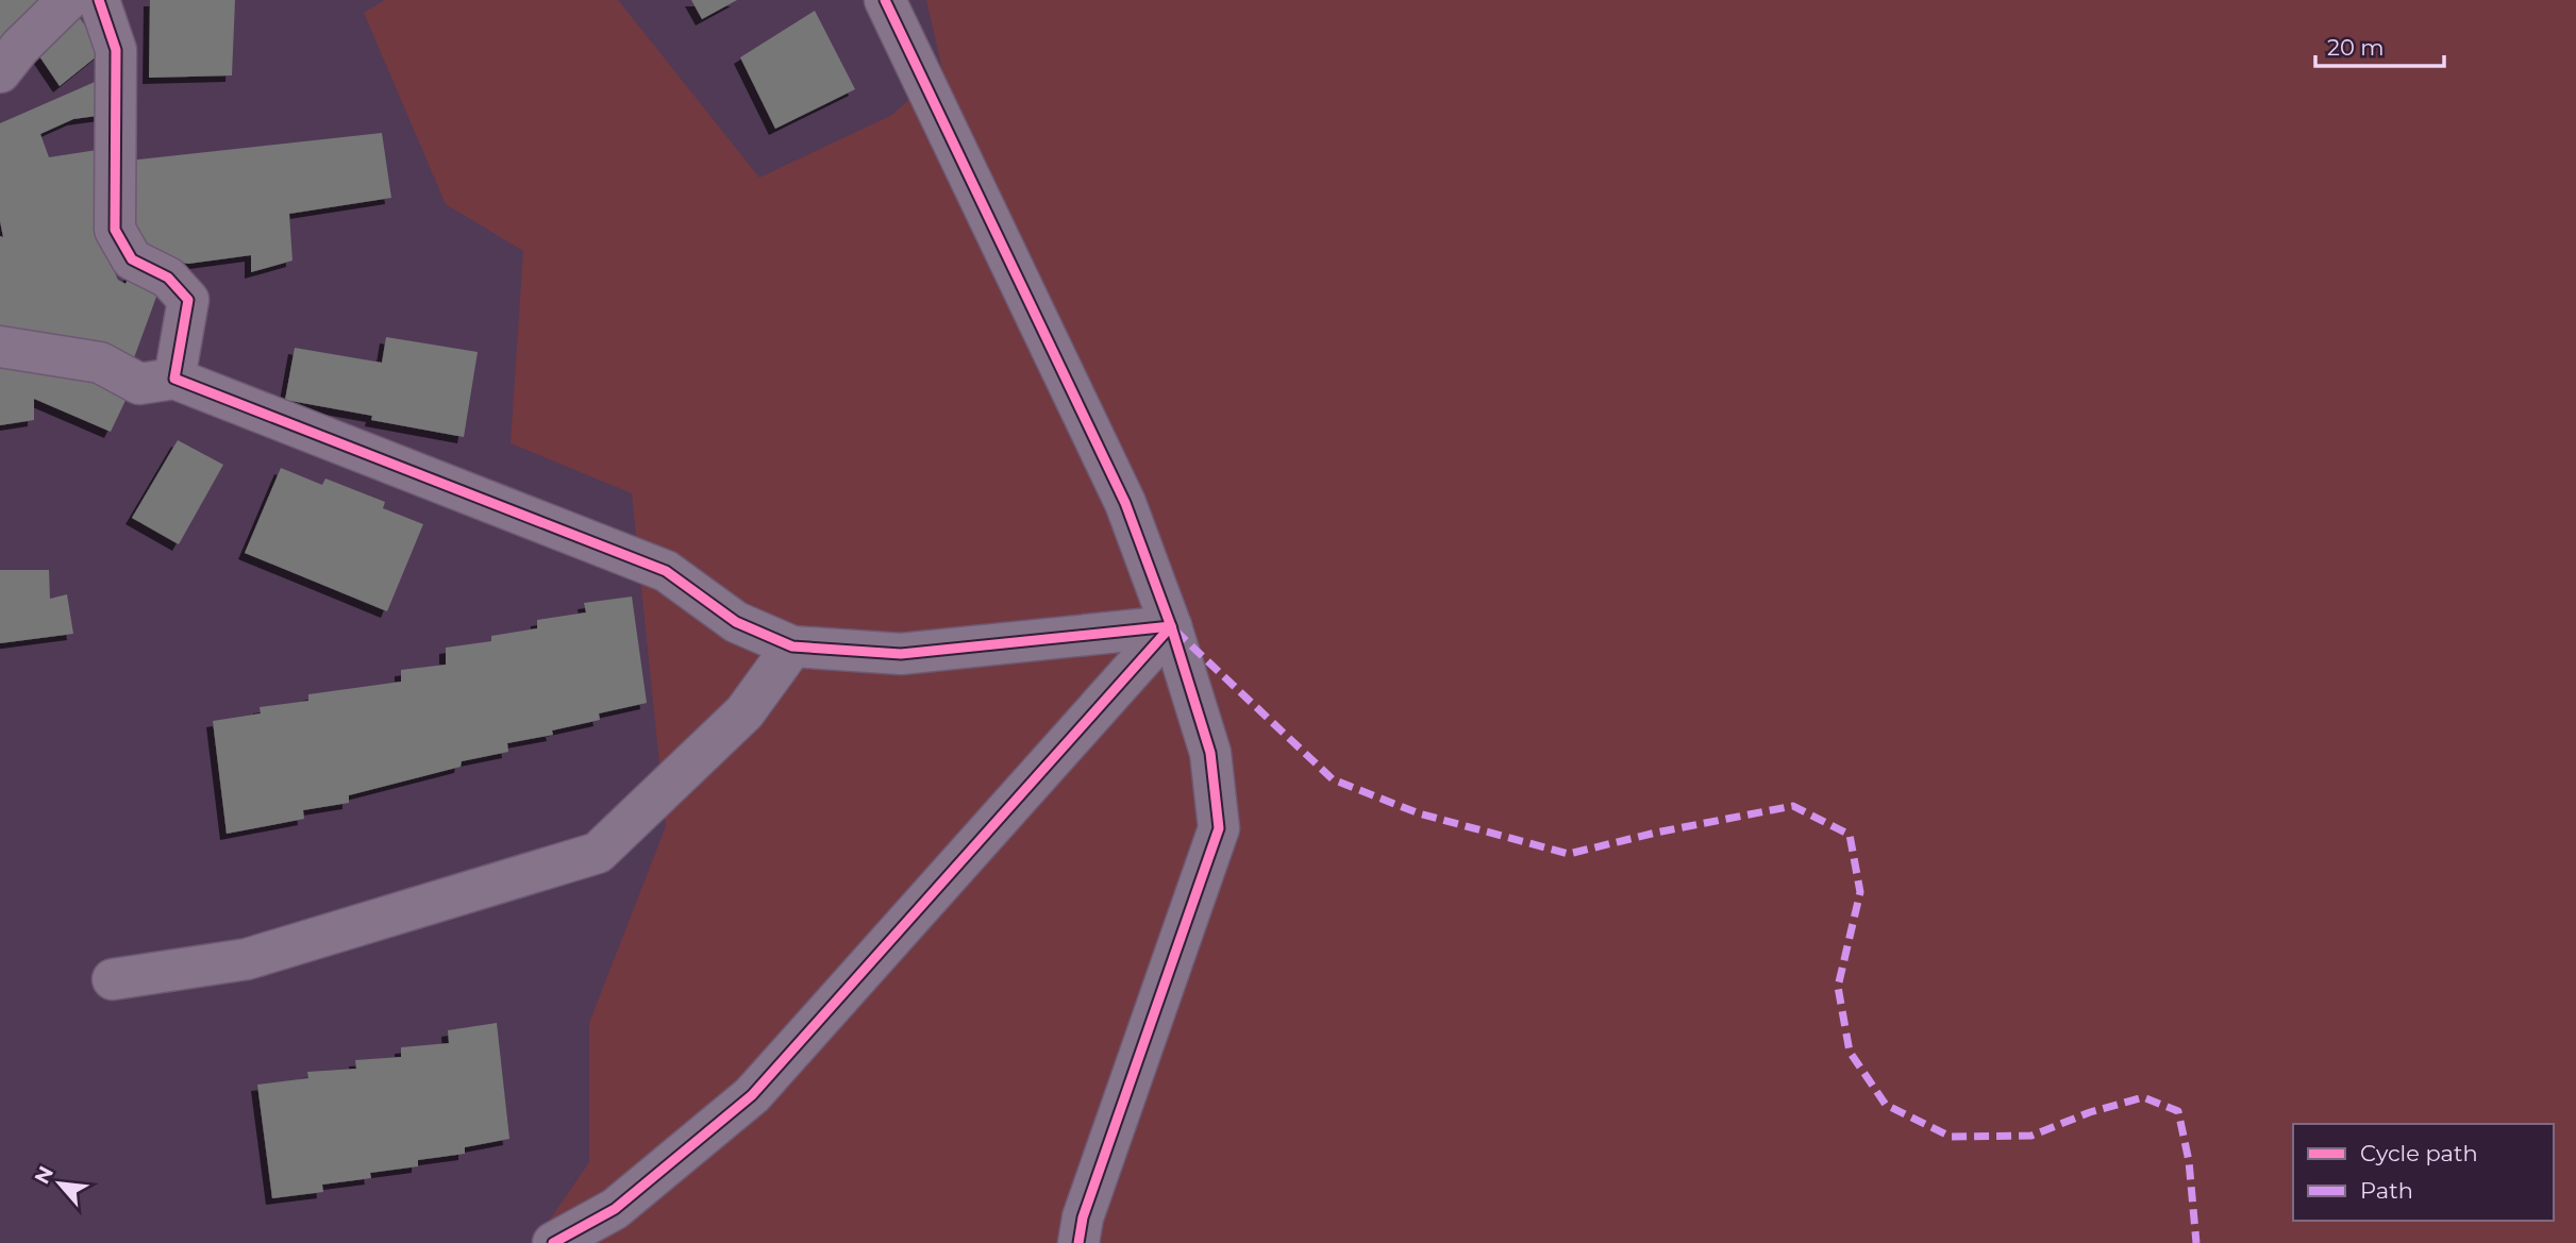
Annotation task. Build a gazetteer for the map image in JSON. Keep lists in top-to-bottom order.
{
  "legend": ["Cycle path", "Path"],
  "scale_bar": "20 m",
  "north": "top left"
}
